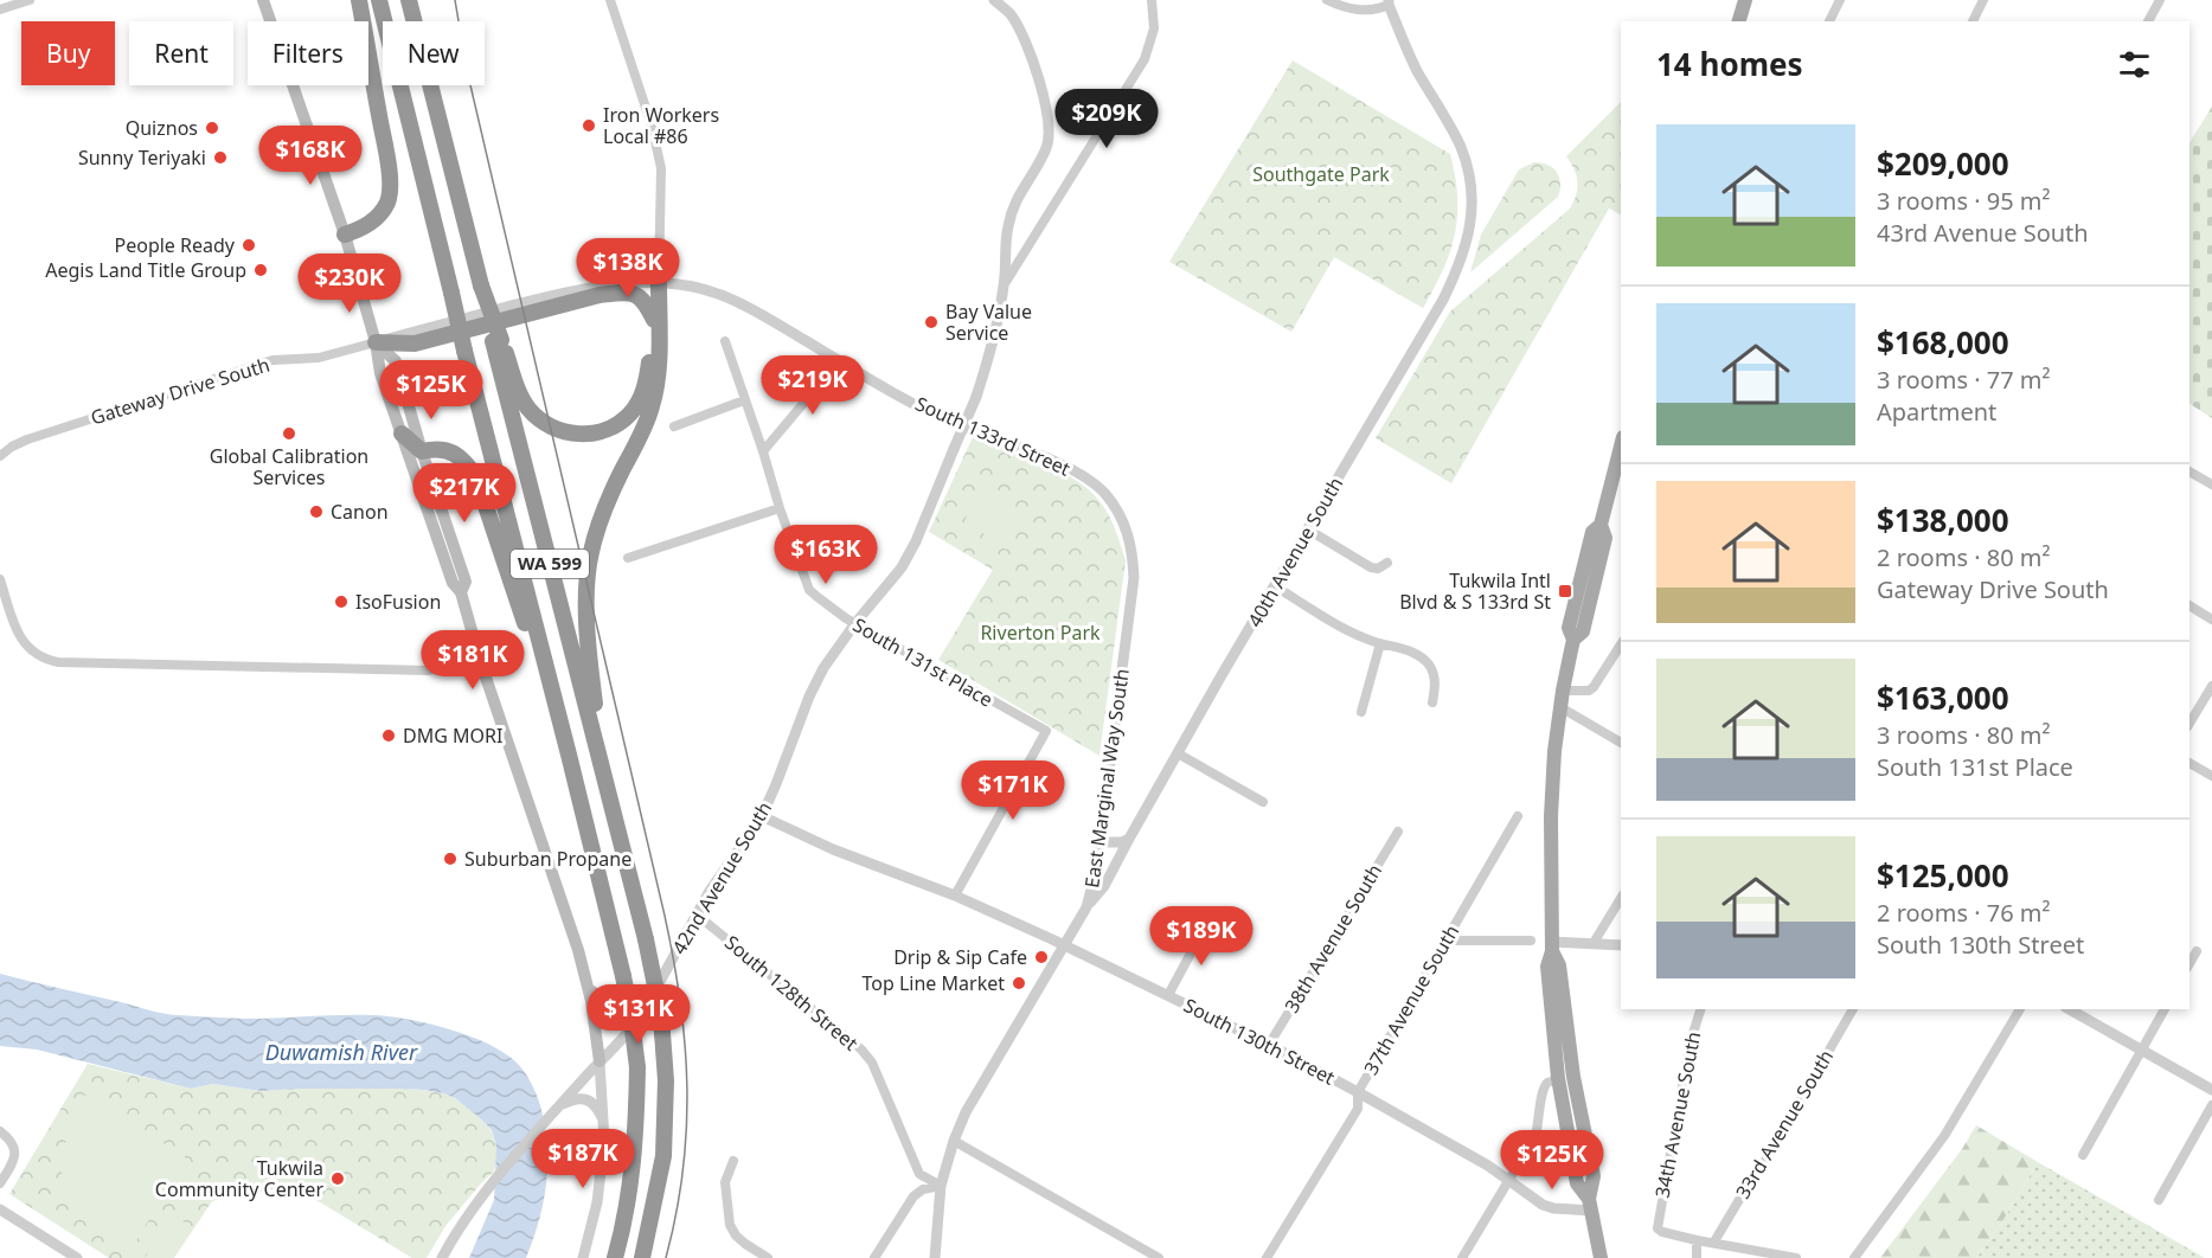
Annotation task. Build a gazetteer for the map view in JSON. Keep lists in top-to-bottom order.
{
  "streets": {
    "highway": ["WA 599"],
    "street": [
      "Gateway Drive South",
      "South 133rd Street",
      "40th Avenue South",
      "South 131st Place",
      "East Marginal Way South",
      "42nd Avenue South",
      "38th Avenue South",
      "South 128th Street",
      "37th Avenue South",
      "South 130th Street",
      "34th Avenue South",
      "33rd Avenue South"
    ]
  },
  "crossings": [
    ["Gateway Drive South", "South 133rd Street"],
    ["South 133rd Street", "East Marginal Way South"],
    ["40th Avenue South", "East Marginal Way South"],
    ["South 131st Place", "42nd Avenue South"],
    ["South 131st Place", "South 130th Street"],
    ["East Marginal Way South", "South 128th Street"],
    ["East Marginal Way South", "South 130th Street"],
    ["42nd Avenue South", "South 128th Street"],
    ["42nd Avenue South", "South 130th Street"],
    ["38th Avenue South", "South 130th Street"],
    ["37th Avenue South", "South 130th Street"]
  ],
  "water": ["Duwamish River"],
  "parks": ["Southgate Park", "Riverton Park"],
  "places": {
    "other": [
      "Iron Workers Local #86",
      "Quiznos",
      "Sunny Teriyaki",
      "People Ready",
      "Aegis Land Title Group",
      "Bay Value Service",
      "Global Calibration Services",
      "Canon",
      "IsoFusion",
      "DMG MORI",
      "Suburban Propane",
      "Drip & Sip Cafe",
      "Top Line Market",
      "Tukwila Community Center"
    ],
    "transit": ["Tukwila Intl Blvd & S 133rd St"]
  },
  "page": {
    "chip": [
      "Buy",
      "Rent",
      "Filters",
      "New"
    ],
    "heading": "14 homes",
    "price": [
      "$209K",
      "$168K",
      "$138K",
      "$230K",
      "$219K",
      "$125K",
      "$217K",
      "$163K",
      "$181K",
      "$171K",
      "$189K",
      "$131K",
      "$187K",
      "$125K"
    ],
    "list": [
      {
        "name": "$209,000",
        "note": "3 rooms · 95 m² · 43rd Avenue South"
      },
      {
        "name": "$168,000",
        "note": "3 rooms · 77 m² · Apartment"
      },
      {
        "name": "$138,000",
        "note": "2 rooms · 80 m² · Gateway Drive South"
      },
      {
        "name": "$163,000",
        "note": "3 rooms · 80 m² · South 131st Place"
      },
      {
        "name": "$125,000",
        "note": "2 rooms · 76 m² · South 130th Street"
      }
    ]
  }
}
